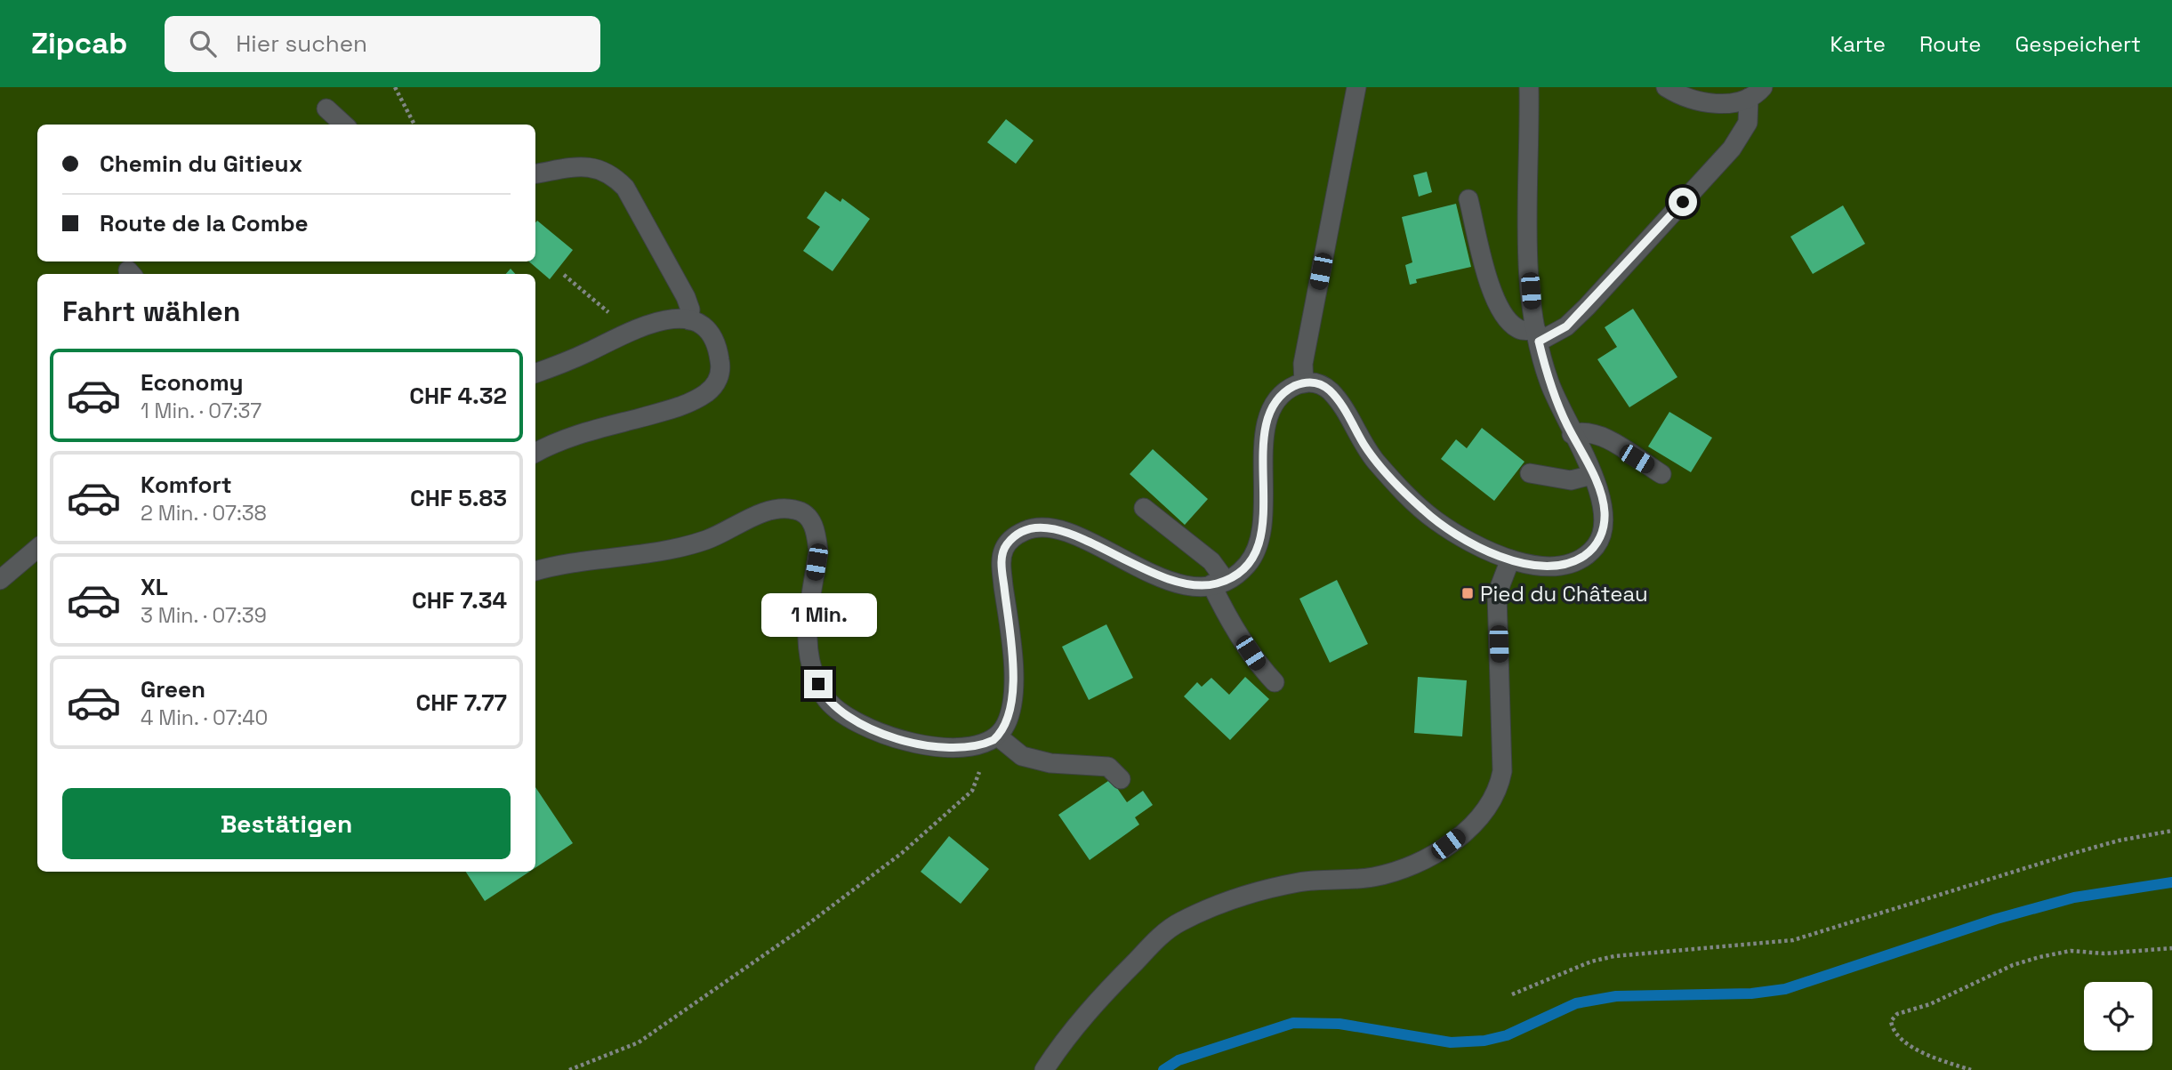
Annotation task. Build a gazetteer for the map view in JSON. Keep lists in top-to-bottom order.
{
  "places": {
    "transit": ["Pied du Château"]
  },
  "page": {
    "header": "Zipcab",
    "search": "Hier suchen",
    "nav": ["Karte", "Route", "Gespeichert"],
    "banner": ["Chemin du Gitieux", "Route de la Combe"],
    "heading": "Fahrt wählen",
    "list": [
      {
        "name": "Economy",
        "note": "1 Min. · 07:37",
        "value": "CHF 4.32"
      },
      {
        "name": "Komfort",
        "note": "2 Min. · 07:38",
        "value": "CHF 5.83"
      },
      {
        "name": "XL",
        "note": "3 Min. · 07:39",
        "value": "CHF 7.34"
      },
      {
        "name": "Green",
        "note": "4 Min. · 07:40",
        "value": "CHF 7.77"
      }
    ],
    "bubble": "1 Min.",
    "buttons": "Bestätigen"
  }
}
